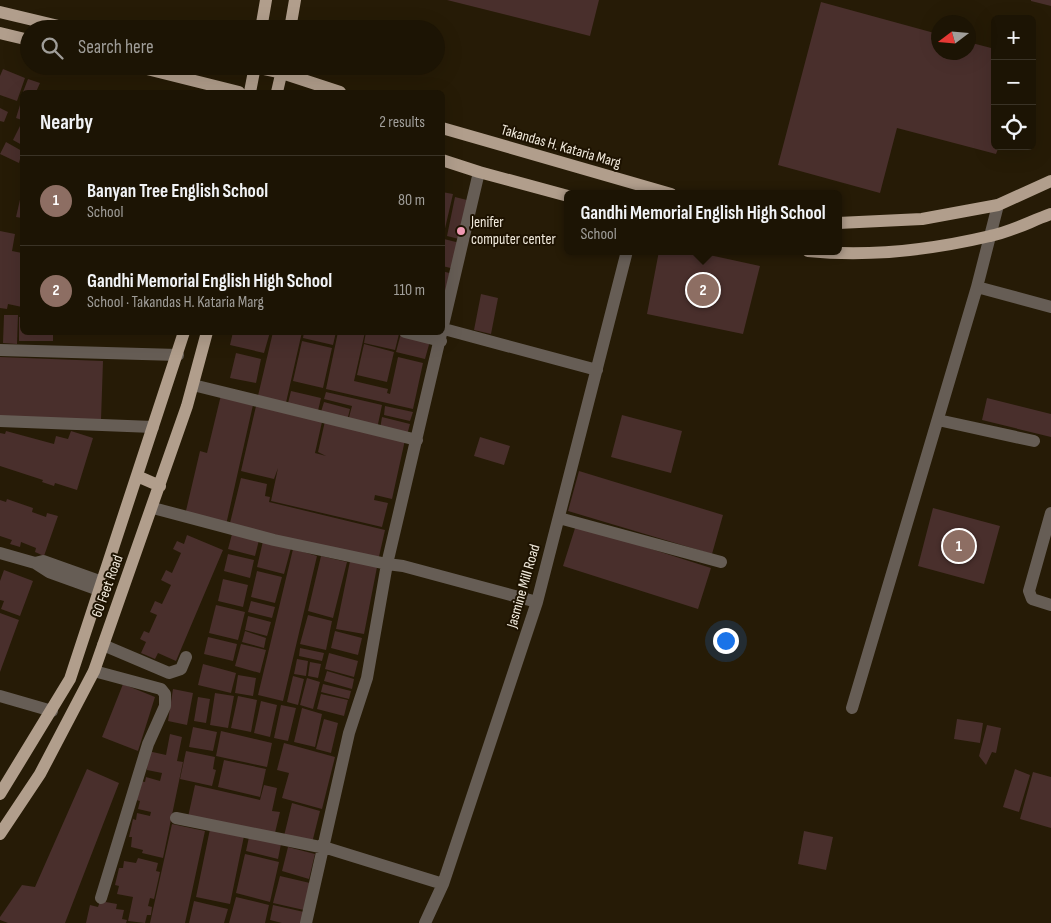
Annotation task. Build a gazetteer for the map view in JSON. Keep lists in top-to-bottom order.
{
  "streets": {
    "main road": ["Takandas H. Kataria Marg", "60 Feet Road"],
    "street": ["Jasmine Mill Road"]
  },
  "places": ["Jenifer computer center"],
  "north": "left",
  "page": {
    "map_buttons": ["+", "−"],
    "search": "Search here",
    "heading": ["Nearby", "2 results"],
    "list": [
      {
        "mark": "1",
        "name": "Banyan Tree English School",
        "note": "School",
        "value": "80 m"
      },
      {
        "mark": "2",
        "name": "Gandhi Memorial English High School",
        "note": "School · Takandas H. Kataria Marg",
        "value": "110 m"
      }
    ],
    "popup": ["Gandhi Memorial English High School", "School"],
    "pins": ["2", "1"]
  }
}
